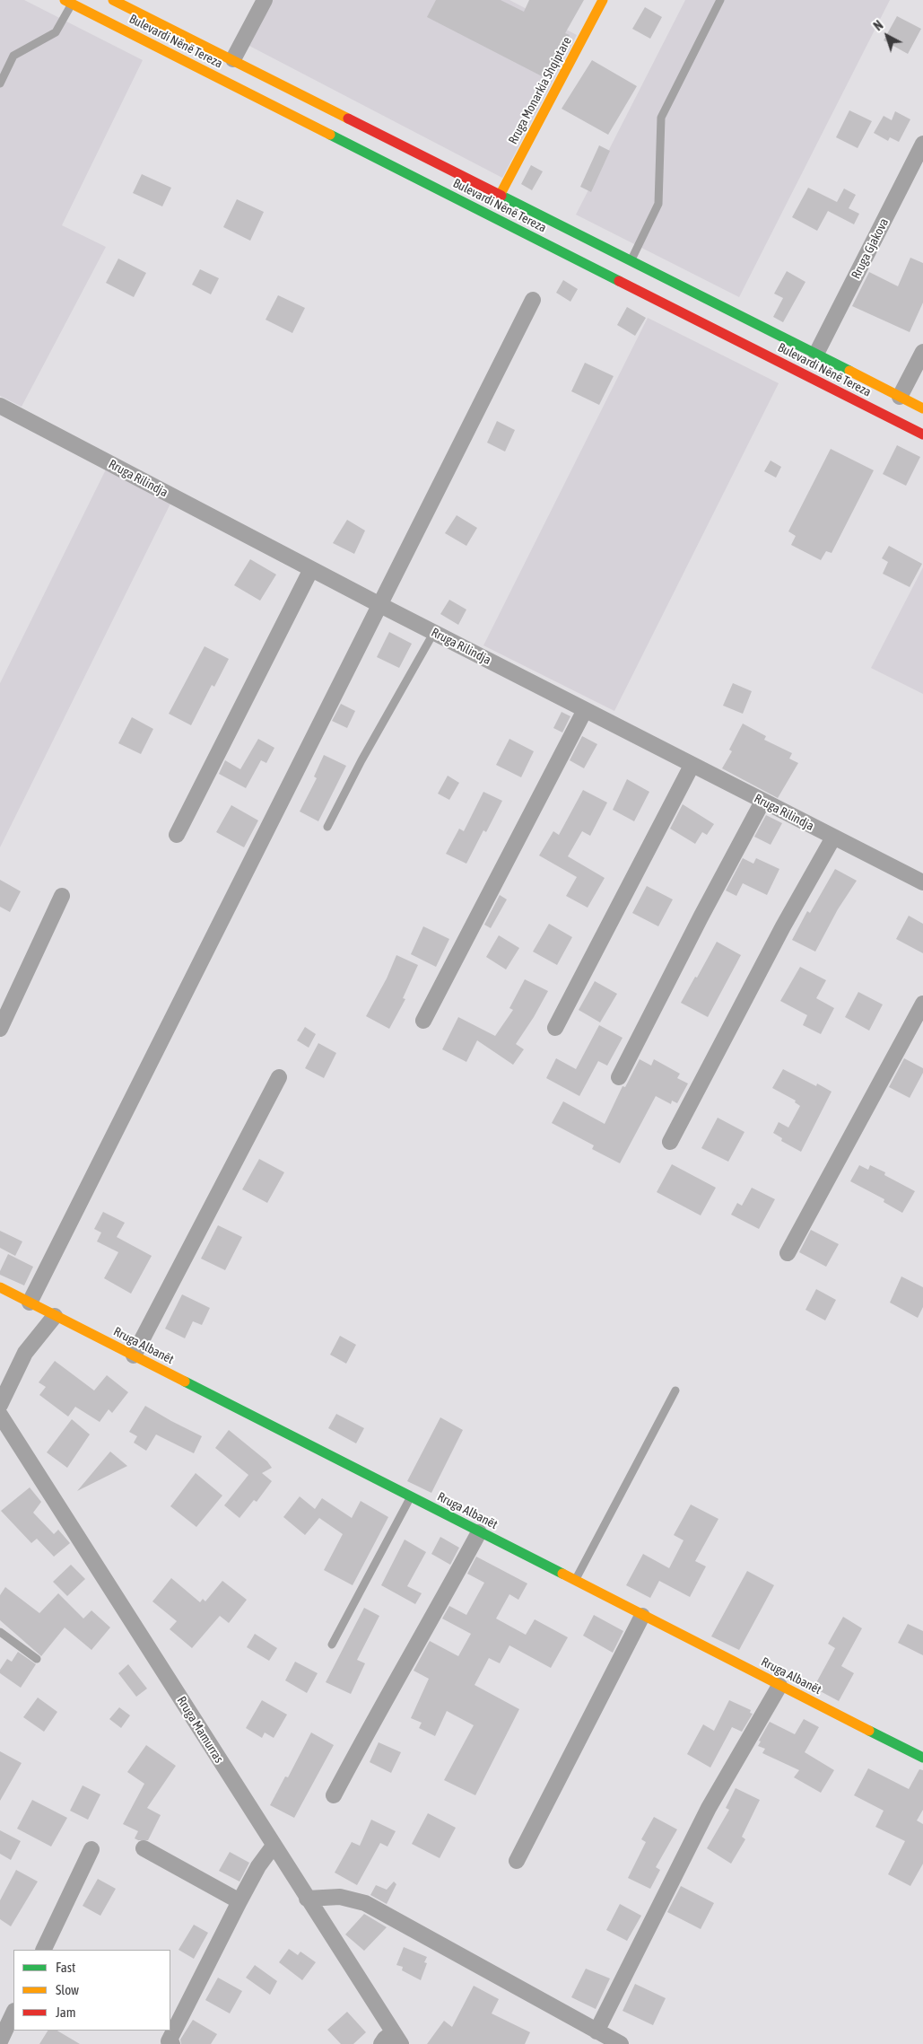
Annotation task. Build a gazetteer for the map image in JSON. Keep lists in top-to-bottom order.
{
  "streets": {
    "main road": ["Bulevardi Nënë Tereza", "Rruga Monarkia Shqiptare", "Rruga Albanët"],
    "street": ["Rruga Gjakova", "Rruga Rilindja", "Rruga Mamurras"]
  },
  "crossings": [
    ["Bulevardi Nënë Tereza", "Rruga Monarkia Shqiptare"],
    ["Bulevardi Nënë Tereza", "Rruga Gjakova"]
  ],
  "legend": ["Fast", "Slow", "Jam"],
  "north": "top left"
}
